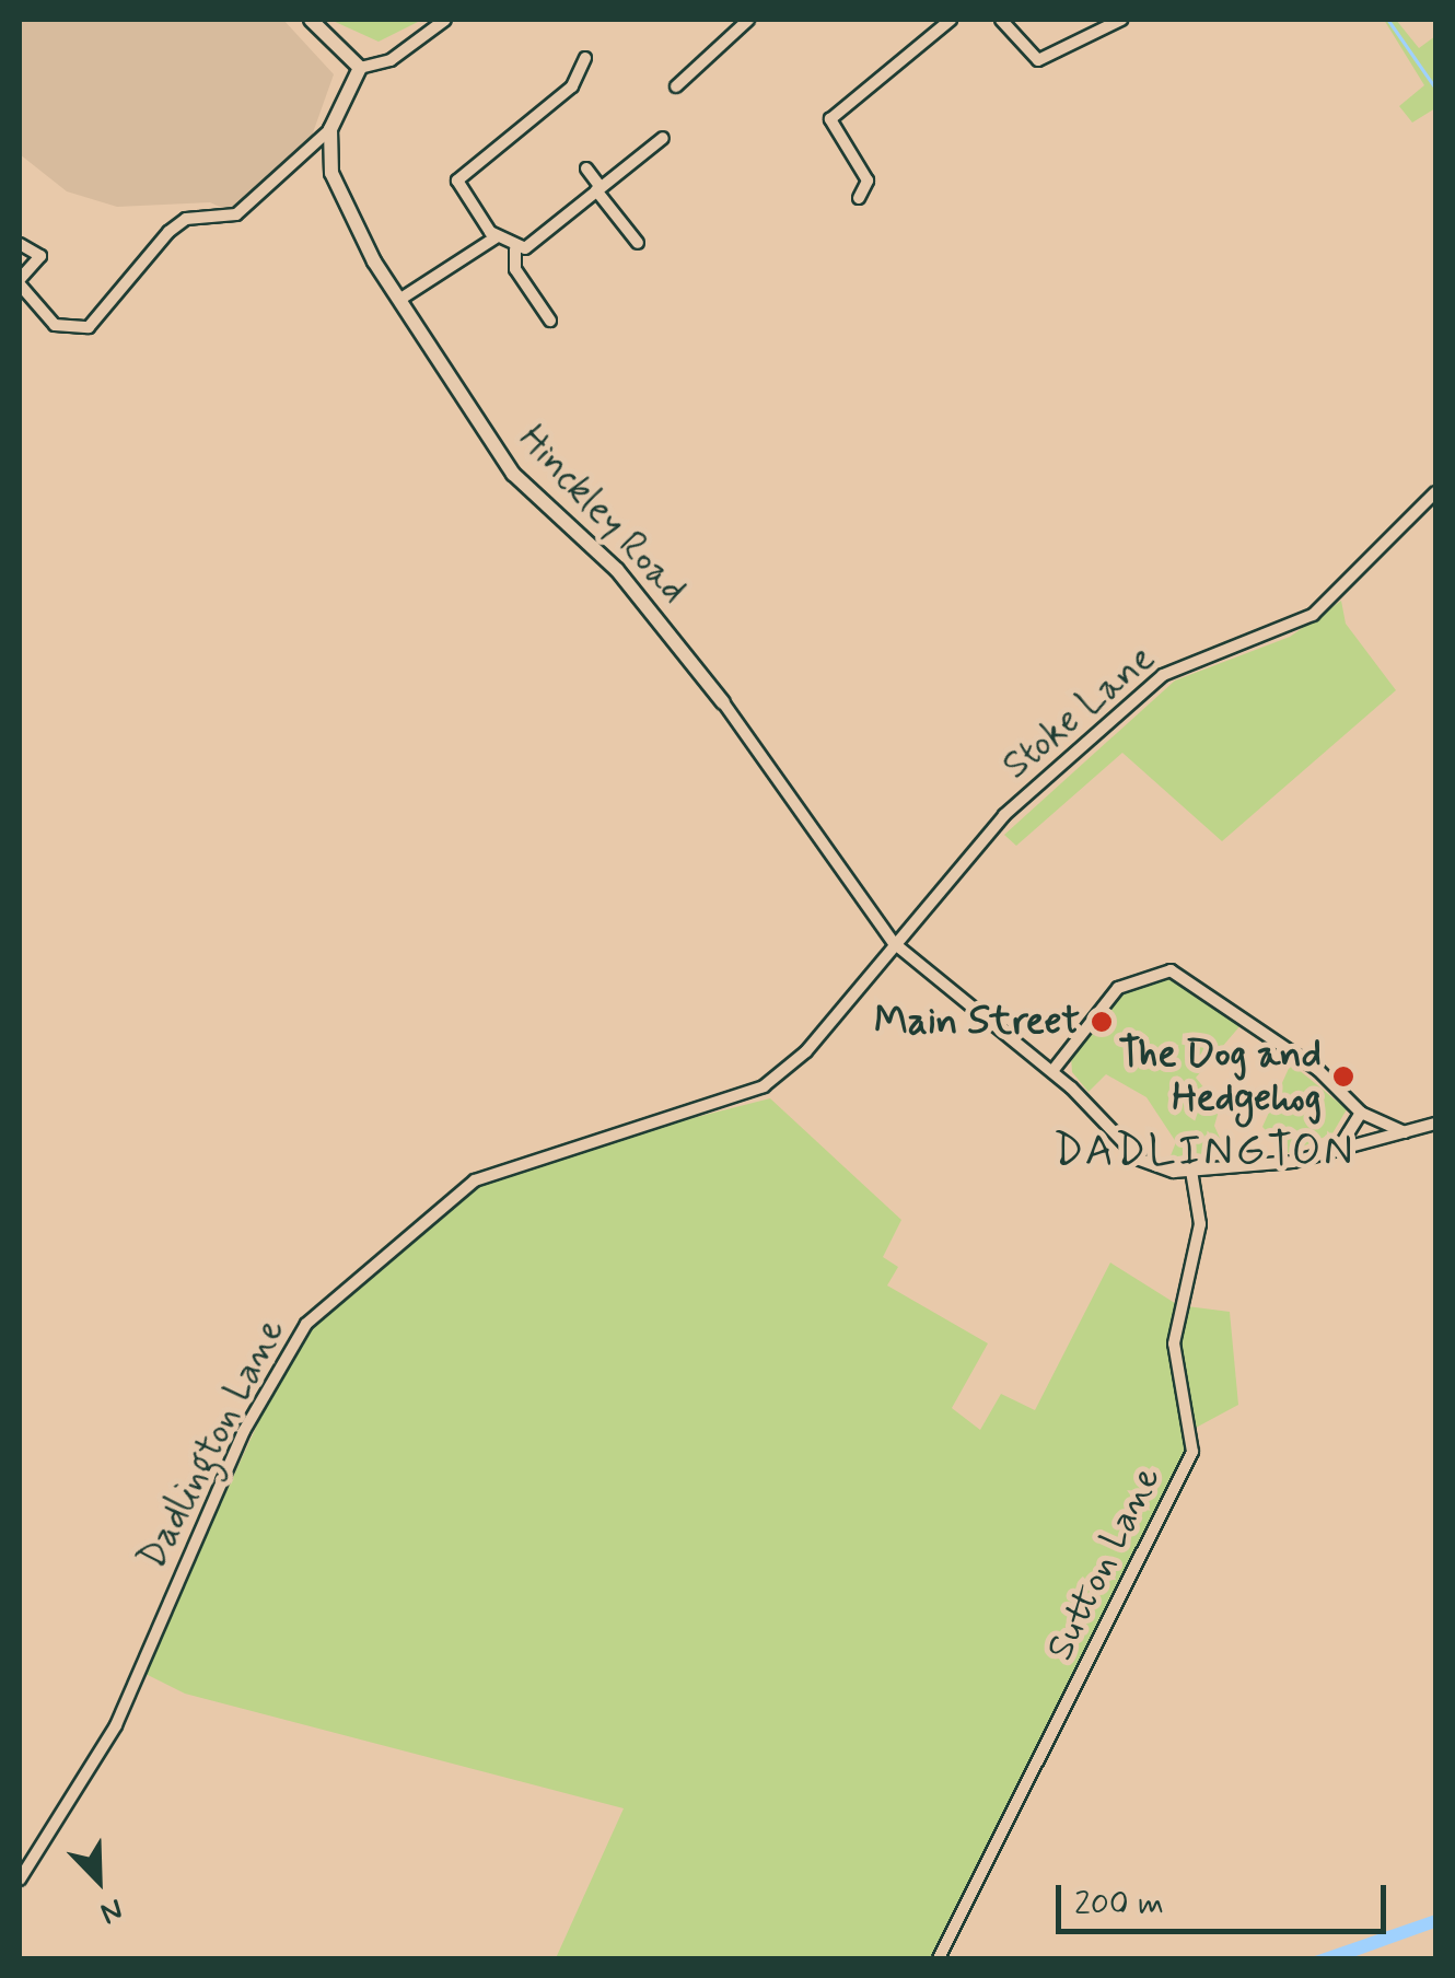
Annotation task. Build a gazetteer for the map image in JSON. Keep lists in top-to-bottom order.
{
  "streets": {
    "street": [
      "Hinckley Road",
      "Stoke Lane",
      "Dadlington Lane",
      "Sutton Lane"
    ]
  },
  "crossings": [
    ["Hinckley Road", "Stoke Lane"],
    ["Hinckley Road", "Dadlington Lane"],
    ["Stoke Lane", "Dadlington Lane"]
  ],
  "districts": ["DADLINGTON"],
  "places": ["Main Street", "The Dog and Hedgehog"],
  "scale_bar": "200 m",
  "north": "bottom right"
}
